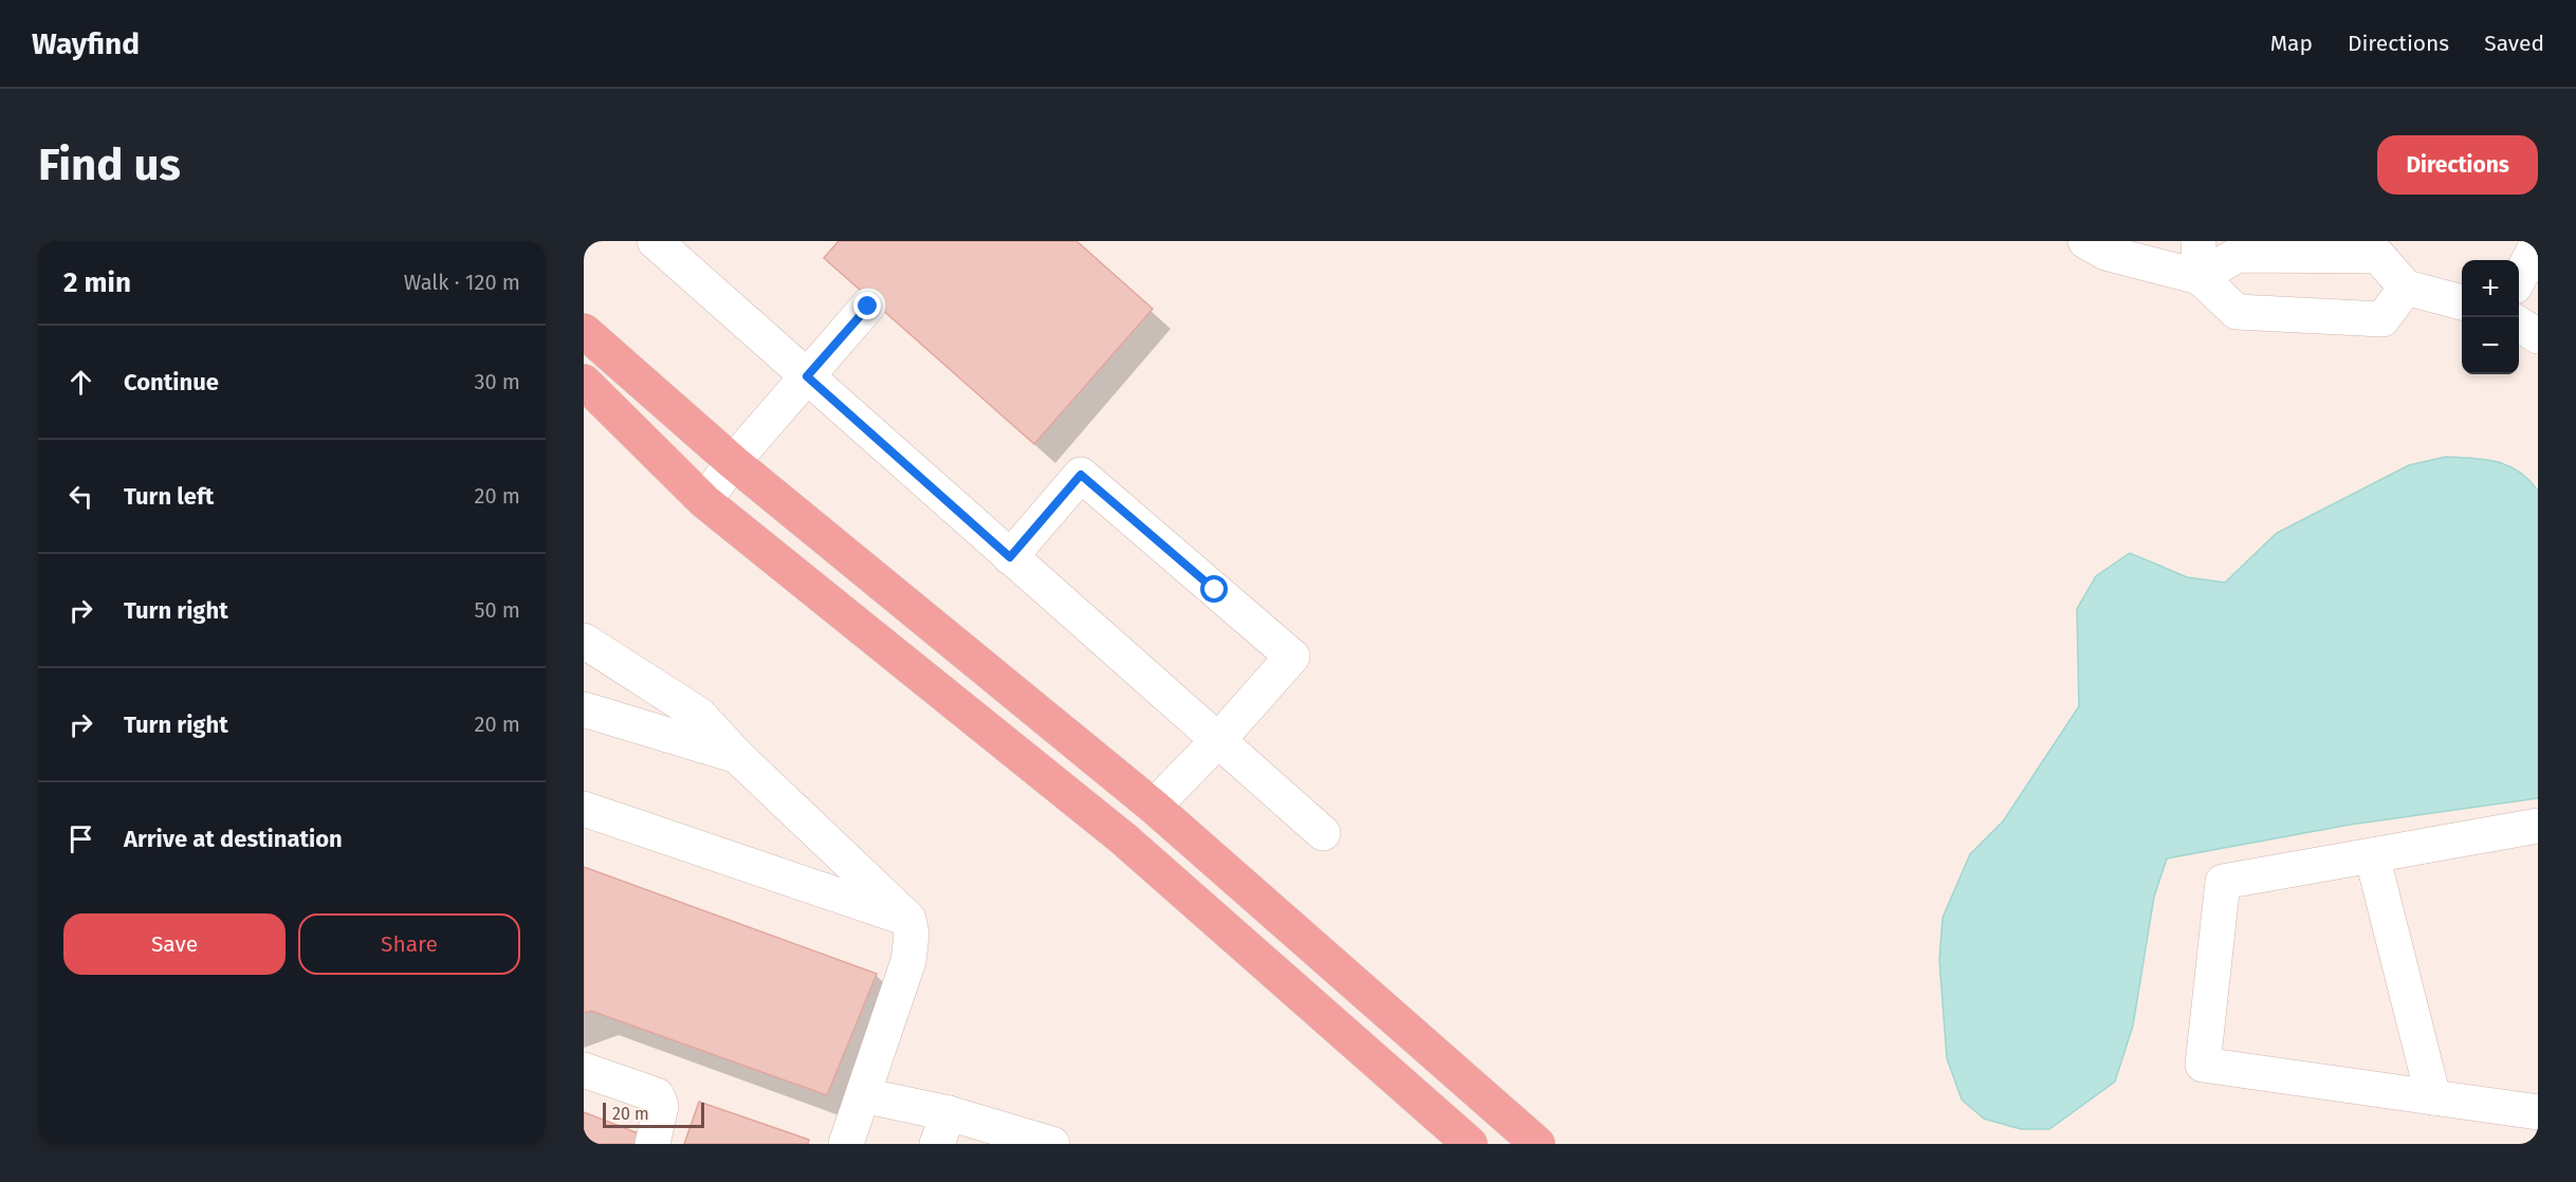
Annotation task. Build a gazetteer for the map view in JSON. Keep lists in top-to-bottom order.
{
  "scale_bar": "20 m",
  "page": {
    "header": "Wayfind",
    "nav": ["Map", "Directions", "Saved"],
    "buttons": [
      "Directions",
      ["Save", "Share"]
    ],
    "title": "Find us",
    "heading": ["2 min", "Walk · 120 m"],
    "map_buttons": ["+", "−"],
    "list": [
      ["Continue", "30 m"],
      ["Turn left", "20 m"],
      ["Turn right", "50 m"],
      ["Turn right", "20 m"],
      "Arrive at destination"
    ],
    "scale": "20 m"
  }
}
